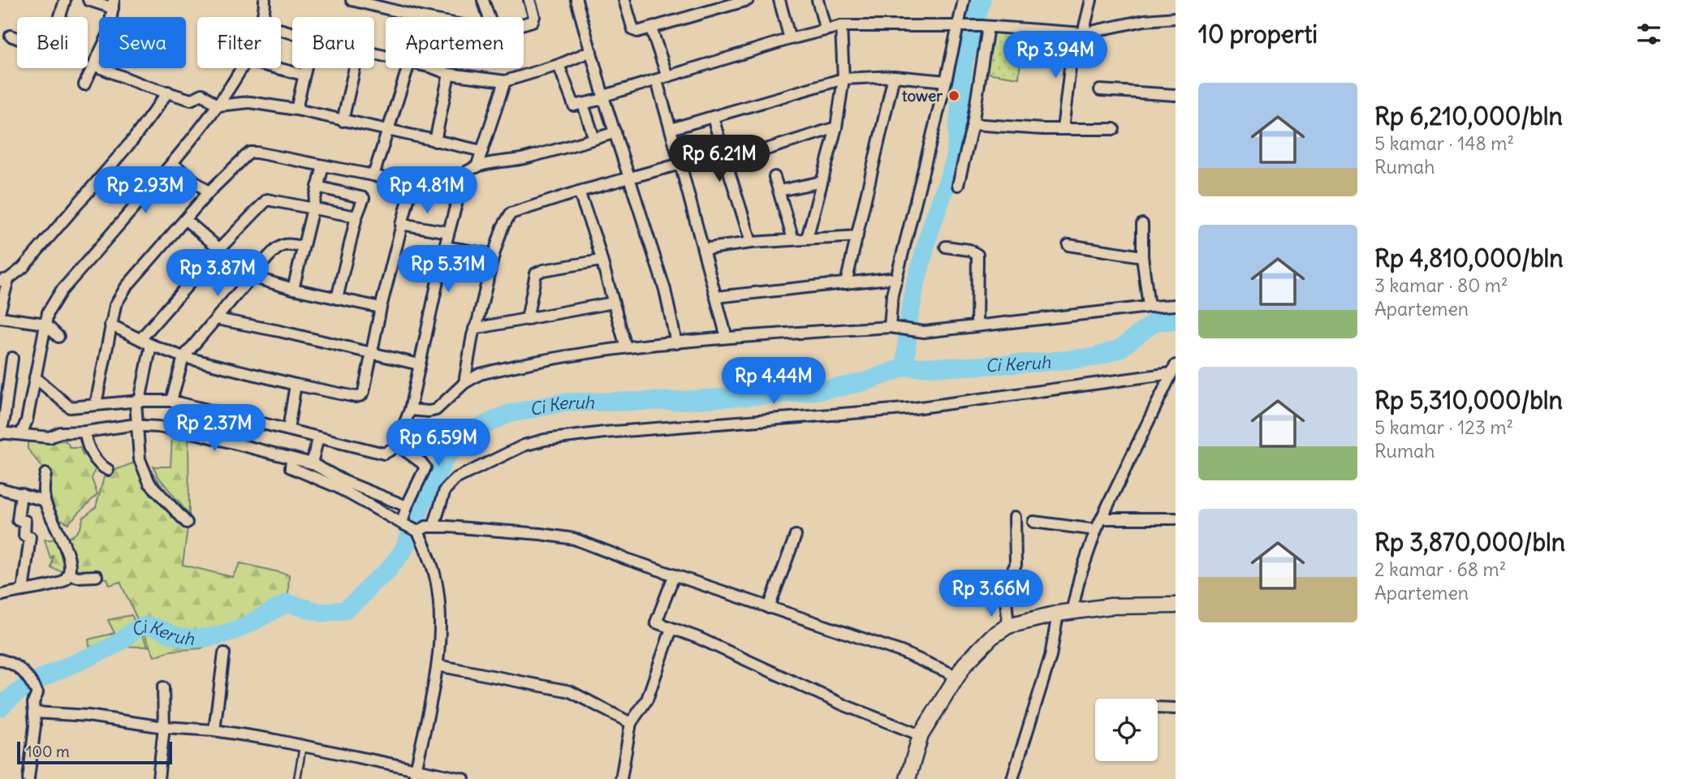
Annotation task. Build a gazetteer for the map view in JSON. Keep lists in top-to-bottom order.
{
  "water": ["Ci Keruh"],
  "places": ["tower"],
  "scale_bar": "100 m",
  "page": {
    "heading": "10 properti",
    "chip": [
      "Beli",
      "Sewa",
      "Filter",
      "Baru",
      "Apartemen"
    ],
    "price": [
      "Rp 3.94M",
      "Rp 6.21M",
      "Rp 2.93M",
      "Rp 4.81M",
      "Rp 5.31M",
      "Rp 3.87M",
      "Rp 4.44M",
      "Rp 2.37M",
      "Rp 6.59M",
      "Rp 3.66M"
    ],
    "list": [
      {
        "name": "Rp 6,210,000/bln",
        "note": "5 kamar · 148 m² · Rumah"
      },
      {
        "name": "Rp 4,810,000/bln",
        "note": "3 kamar · 80 m² · Apartemen"
      },
      {
        "name": "Rp 5,310,000/bln",
        "note": "5 kamar · 123 m² · Rumah"
      },
      {
        "name": "Rp 3,870,000/bln",
        "note": "2 kamar · 68 m² · Apartemen"
      }
    ],
    "scale": "100 m"
  }
}
